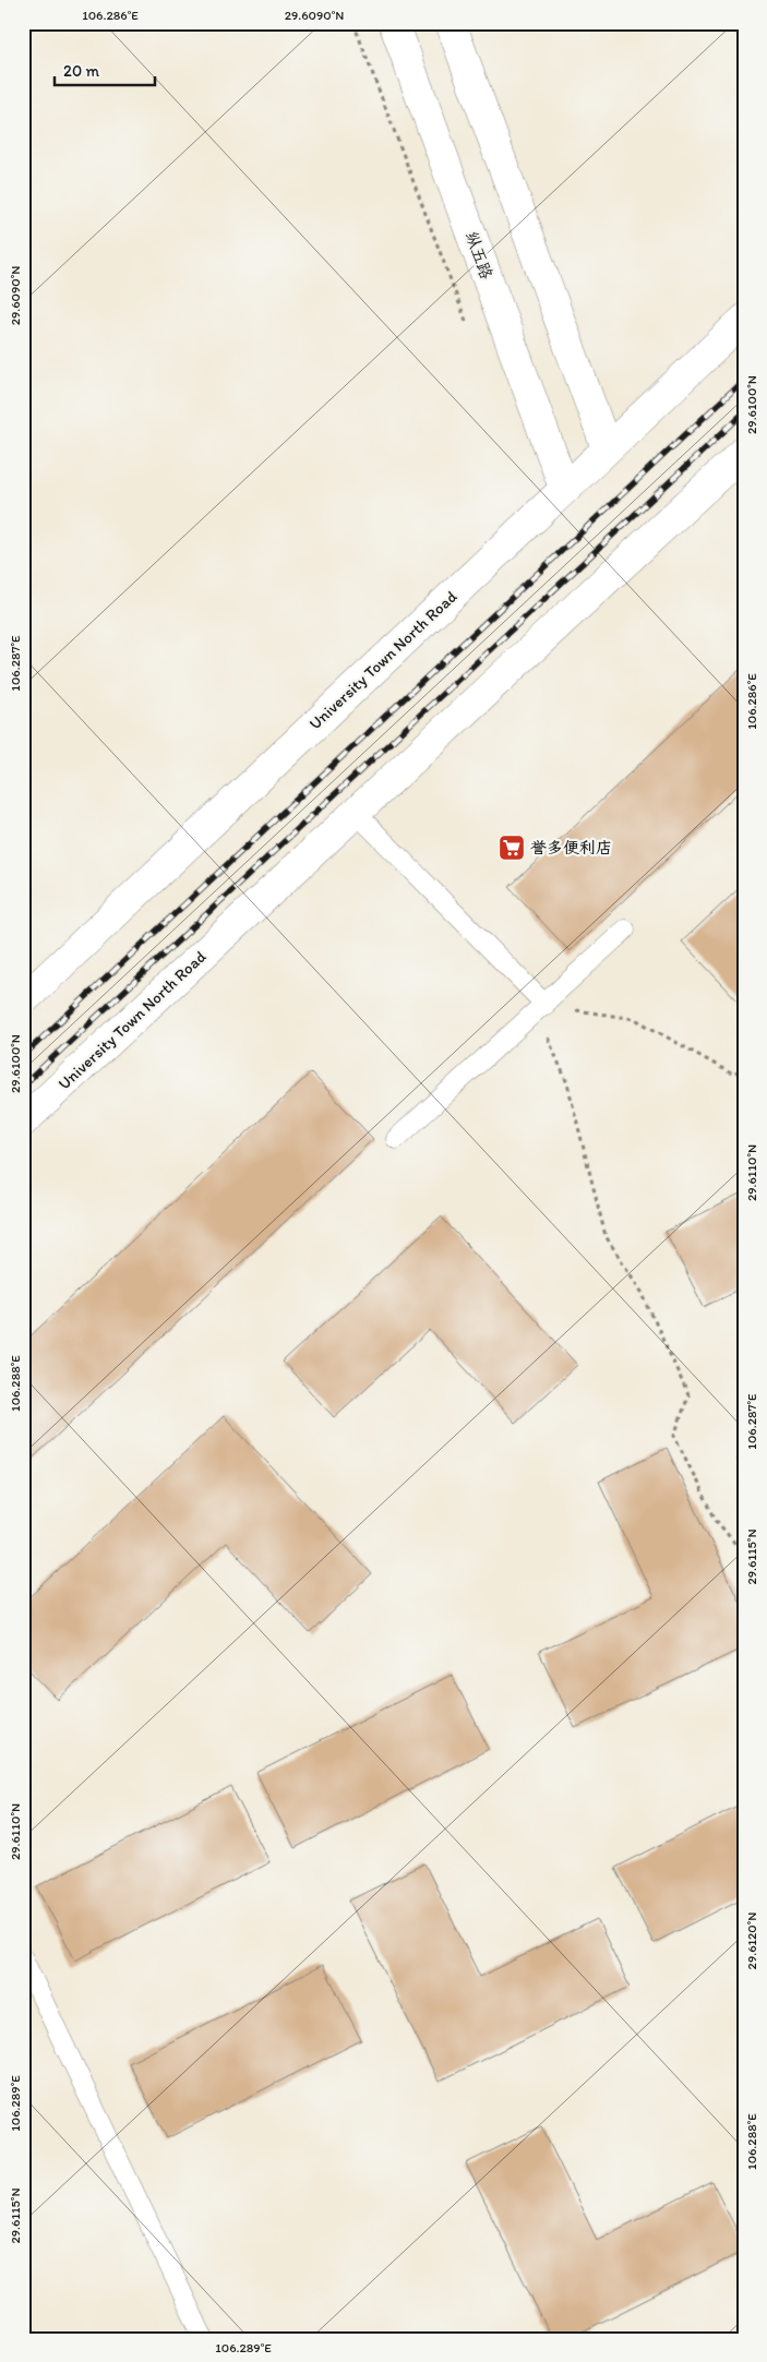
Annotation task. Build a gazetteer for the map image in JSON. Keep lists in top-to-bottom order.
{
  "streets": {
    "main road": ["纵五路", "University Town North Road"]
  },
  "crossings": [
    ["纵五路", "University Town North Road"]
  ],
  "places": {
    "supermarket": ["誉多便利店"]
  },
  "scale_bar": "20 m",
  "coordinates": [
    "106.286°E",
    "29.6090°N",
    "29.6100°N",
    "106.287°E",
    "29.6110°N",
    "106.288°E",
    "29.6115°N",
    "29.6120°N",
    "106.289°E"
  ]
}
